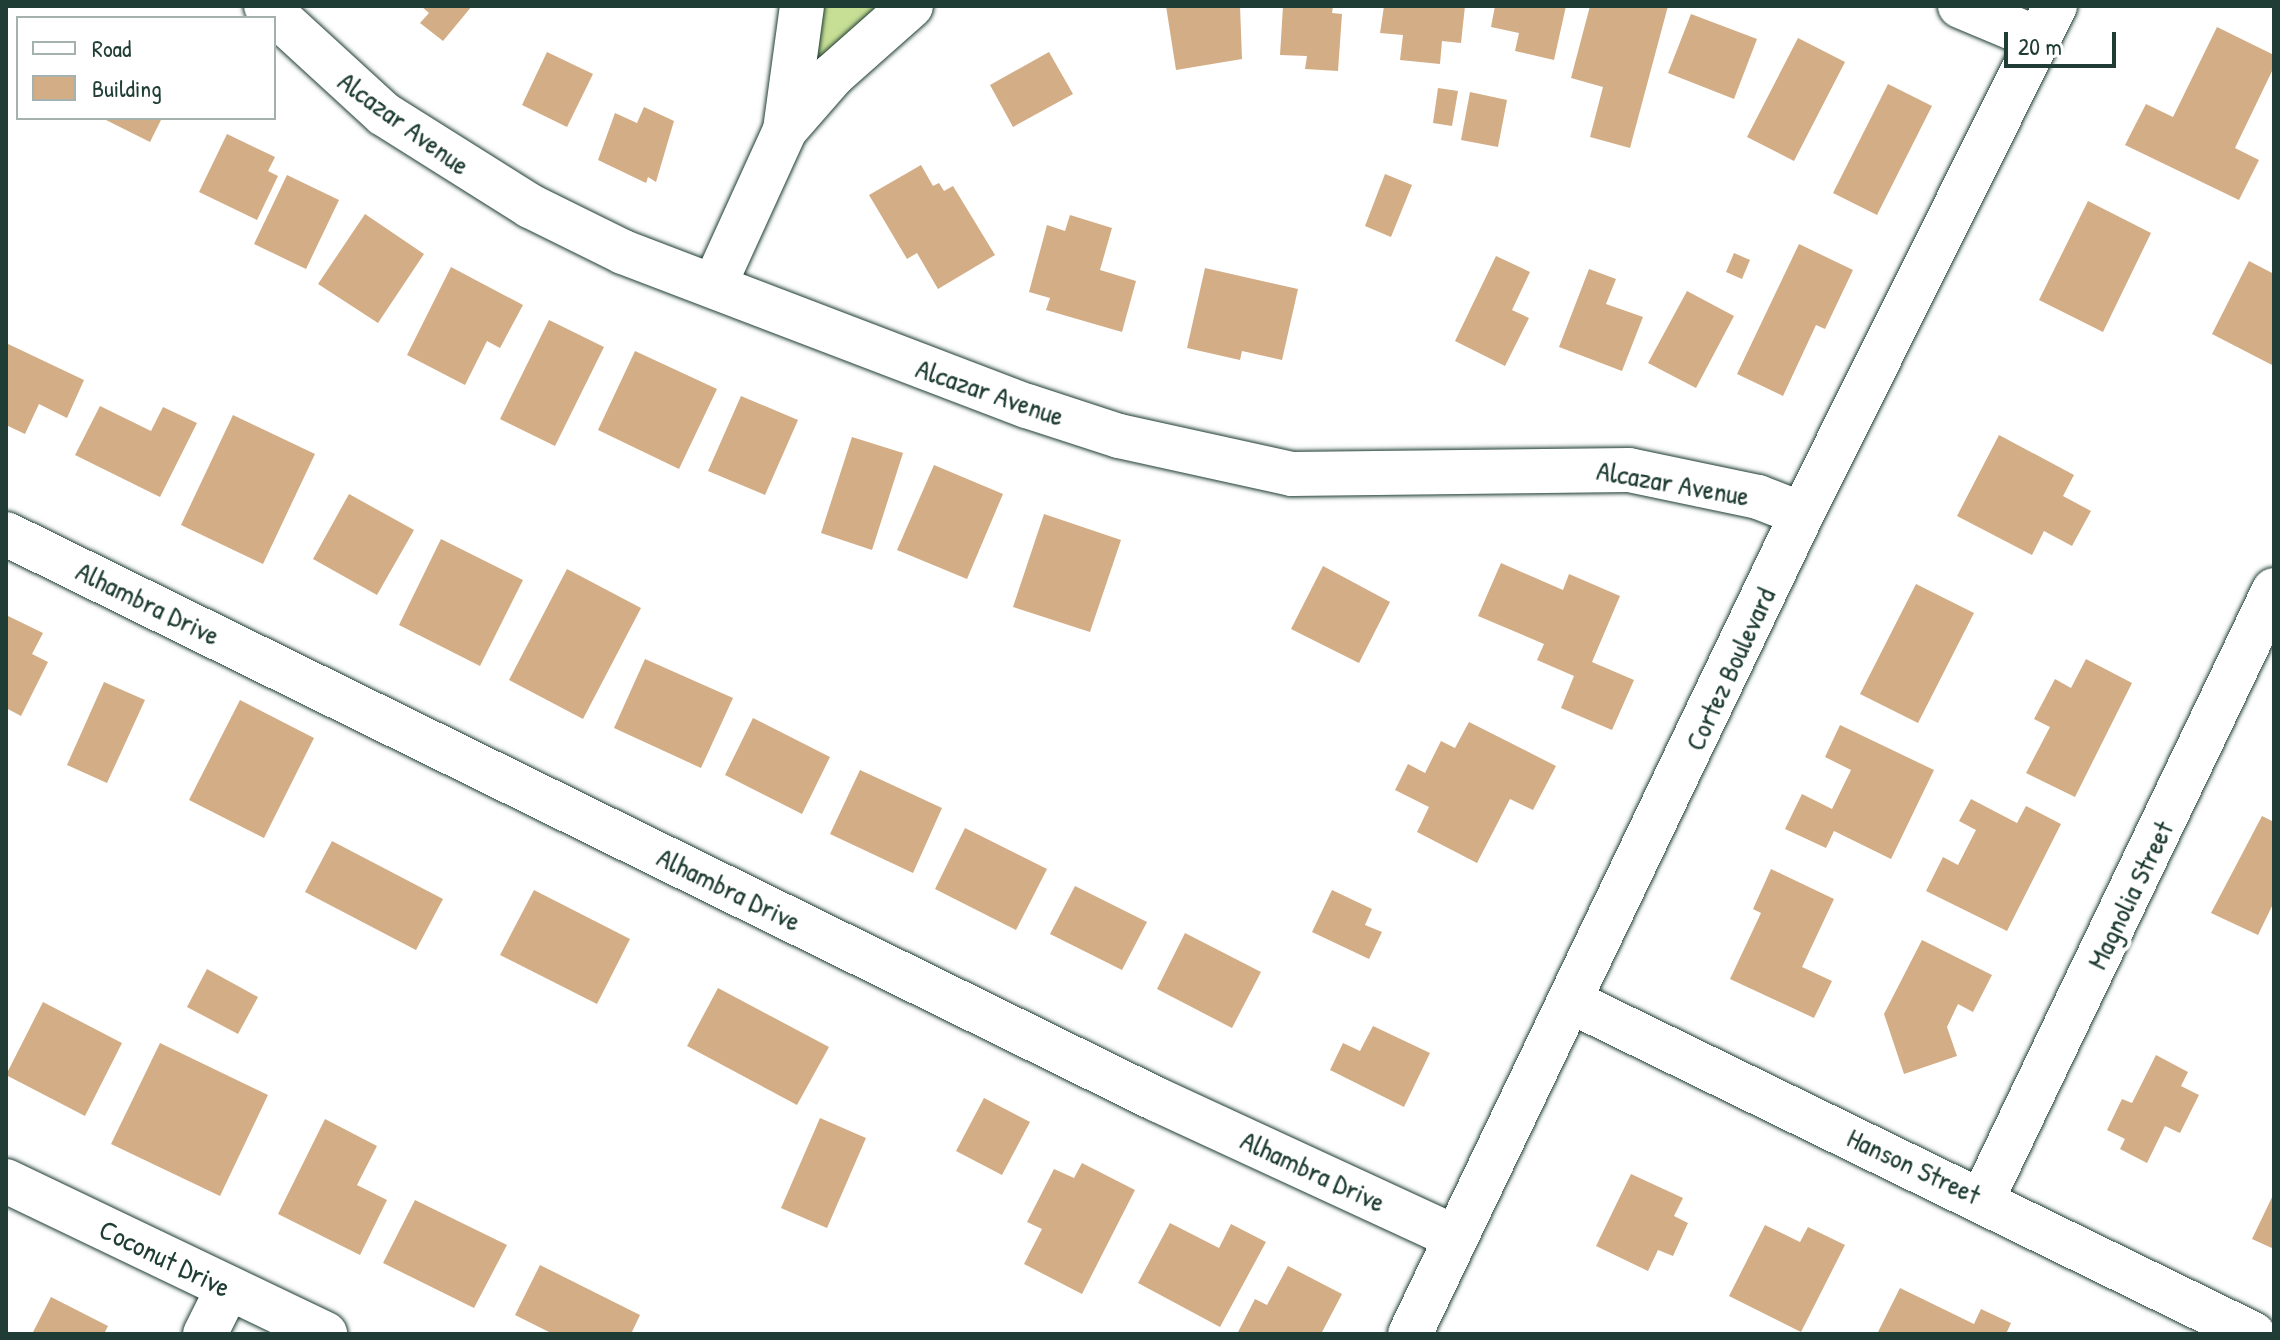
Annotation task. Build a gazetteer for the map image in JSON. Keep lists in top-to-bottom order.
{
  "streets": {
    "street": [
      "Alcazar Avenue",
      "Alhambra Drive",
      "Cortez Boulevard",
      "Magnolia Street",
      "Hanson Street",
      "Coconut Drive"
    ]
  },
  "crossings": [
    ["Alcazar Avenue", "Cortez Boulevard"],
    ["Alhambra Drive", "Cortez Boulevard"],
    ["Cortez Boulevard", "Hanson Street"],
    ["Magnolia Street", "Hanson Street"]
  ],
  "legend": ["Road", "Building"],
  "scale_bar": "20 m"
}
